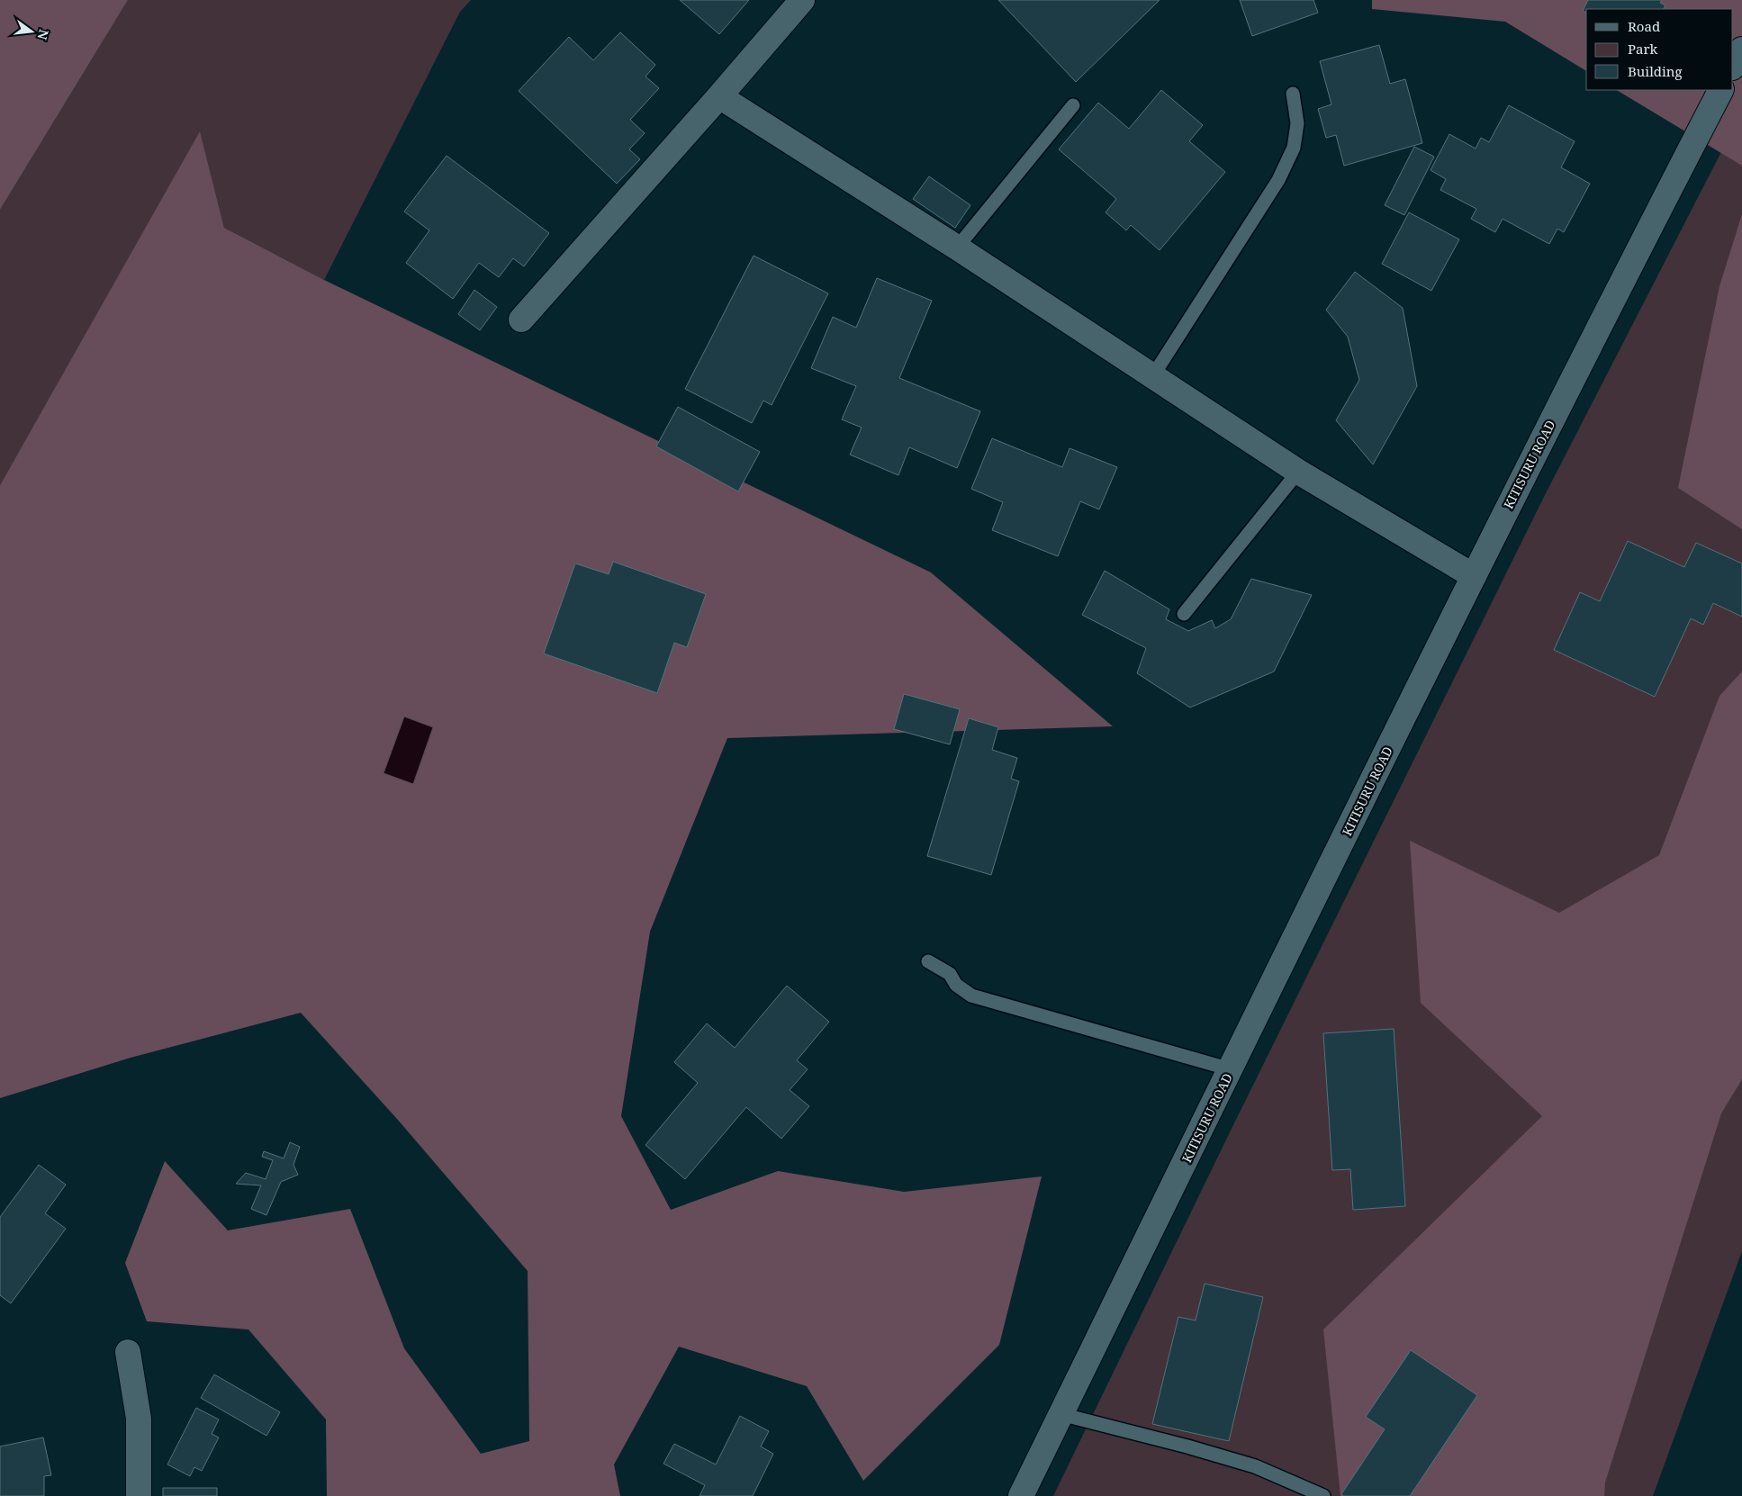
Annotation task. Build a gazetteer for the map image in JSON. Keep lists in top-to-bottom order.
{
  "streets": {
    "street": ["KITISURU ROAD"]
  },
  "legend": ["Road", "Park", "Building"],
  "north": "right"
}
